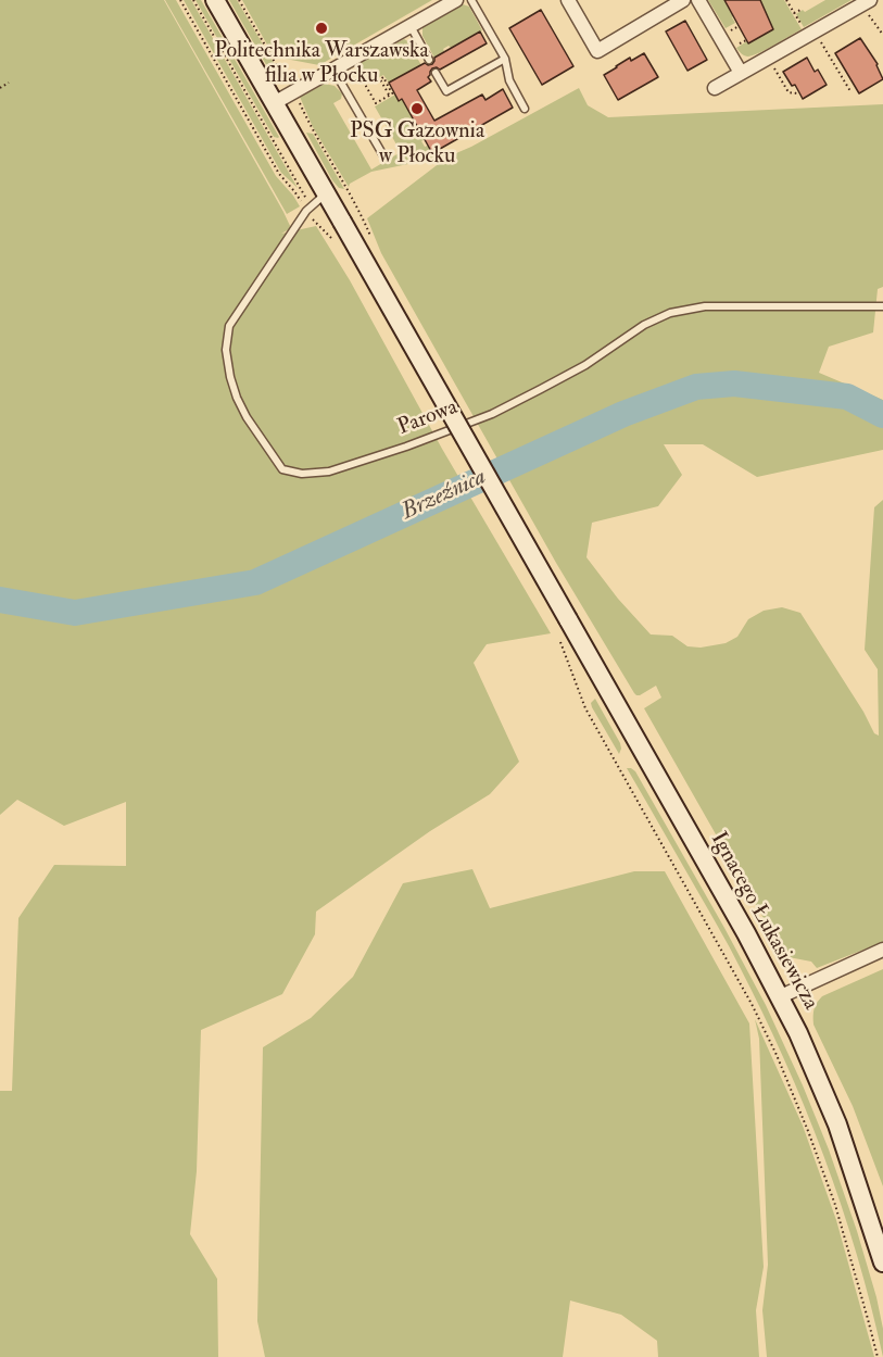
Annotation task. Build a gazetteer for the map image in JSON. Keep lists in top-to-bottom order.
{
  "streets": {
    "street": ["Ignacego Łukasiewicza"],
    "lane": ["Parowa"]
  },
  "crossings": [
    ["Parowa", "Ignacego Łukasiewicza"]
  ],
  "water": ["Brzeźnica"],
  "places": ["Politechnika Warszawska filia w Płocku", "PSG Gazownia w Płocku"]
}
